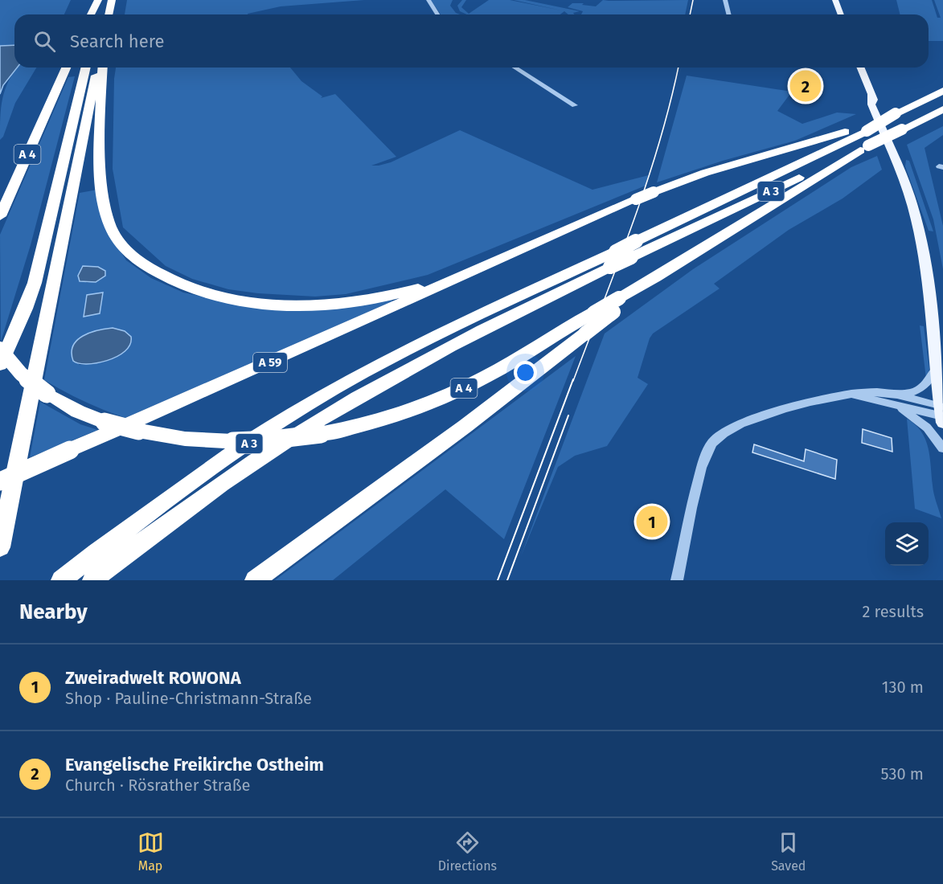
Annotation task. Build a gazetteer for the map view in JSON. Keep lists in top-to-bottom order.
{
  "streets": {
    "highway": ["A 4", "A 3", "A 59"]
  },
  "page": {
    "search": "Search here",
    "pins": ["2", "1"],
    "heading": ["Nearby", "2 results"],
    "list": [
      {
        "mark": "1",
        "name": "Zweiradwelt ROWONA",
        "note": "Shop · Pauline-Christmann-Straße",
        "value": "130 m"
      },
      {
        "mark": "2",
        "name": "Evangelische Freikirche Ostheim",
        "note": "Church · Rösrather Straße",
        "value": "530 m"
      }
    ],
    "nav": ["Map", "Directions", "Saved"]
  }
}
